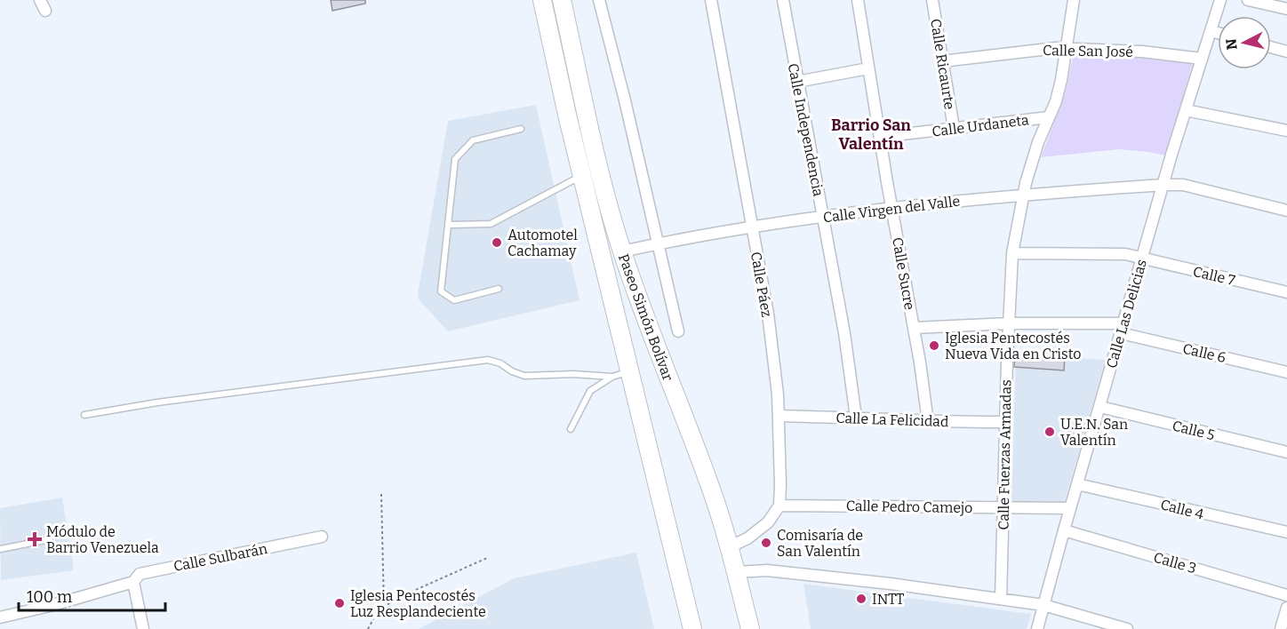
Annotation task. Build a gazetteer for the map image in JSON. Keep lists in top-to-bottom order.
{
  "streets": {
    "main road": ["Paseo Simón Bolívar"],
    "street": [
      "Calle San José",
      "Calle Ricaurte",
      "Calle Urdaneta",
      "Calle Independencia",
      "Calle Virgen del Valle",
      "Calle Sucre",
      "Calle 7",
      "Calle Páez",
      "Calle Las Delicias",
      "Calle 6",
      "Calle La Felicidad",
      "Calle 5",
      "Calle Fuerzas Armadas",
      "Calle Pedro Camejo",
      "Calle 4",
      "Calle Sulbarán",
      "Calle 3"
    ]
  },
  "crossings": [
    ["Calle San José", "Calle Ricaurte"],
    ["Calle San José", "Calle Las Delicias"],
    ["Calle San José", "Calle Fuerzas Armadas"],
    ["Calle Ricaurte", "Calle Urdaneta"],
    ["Calle Urdaneta", "Calle Sucre"],
    ["Calle Urdaneta", "Calle Fuerzas Armadas"],
    ["Calle Independencia", "Calle Virgen del Valle"],
    ["Calle Independencia", "Calle La Felicidad"],
    ["Calle Virgen del Valle", "Calle Sucre"],
    ["Calle Virgen del Valle", "Calle Páez"],
    ["Calle Virgen del Valle", "Calle Las Delicias"],
    ["Calle Virgen del Valle", "Paseo Simón Bolívar"],
    ["Calle Virgen del Valle", "Calle Fuerzas Armadas"],
    ["Calle Sucre", "Calle 6"],
    ["Calle Sucre", "Calle La Felicidad"],
    ["Calle 7", "Calle Las Delicias"],
    ["Calle 7", "Calle Fuerzas Armadas"],
    ["Calle Páez", "Calle La Felicidad"],
    ["Calle Páez", "Calle Pedro Camejo"],
    ["Calle Las Delicias", "Calle 6"],
    ["Calle Las Delicias", "Calle 5"],
    ["Calle Las Delicias", "Calle Pedro Camejo"],
    ["Calle Las Delicias", "Calle 4"],
    ["Calle Las Delicias", "Calle 3"],
    ["Calle 6", "Calle Fuerzas Armadas"],
    ["Calle La Felicidad", "Calle Fuerzas Armadas"],
    ["Calle Fuerzas Armadas", "Calle Pedro Camejo"]
  ],
  "districts": ["Barrio San Valentín"],
  "places": {
    "other": [
      "Automotel Cachamay",
      "Iglesia Pentecostés Nueva Vida en Cristo",
      "U.E.N. San Valentín",
      "Comisaría de San Valentín",
      "INTT",
      "Iglesia Pentecostés Luz Resplandeciente"
    ],
    "health": ["Módulo de Barrio Venezuela"]
  },
  "scale_bar": "100 m",
  "north": "left"
}
